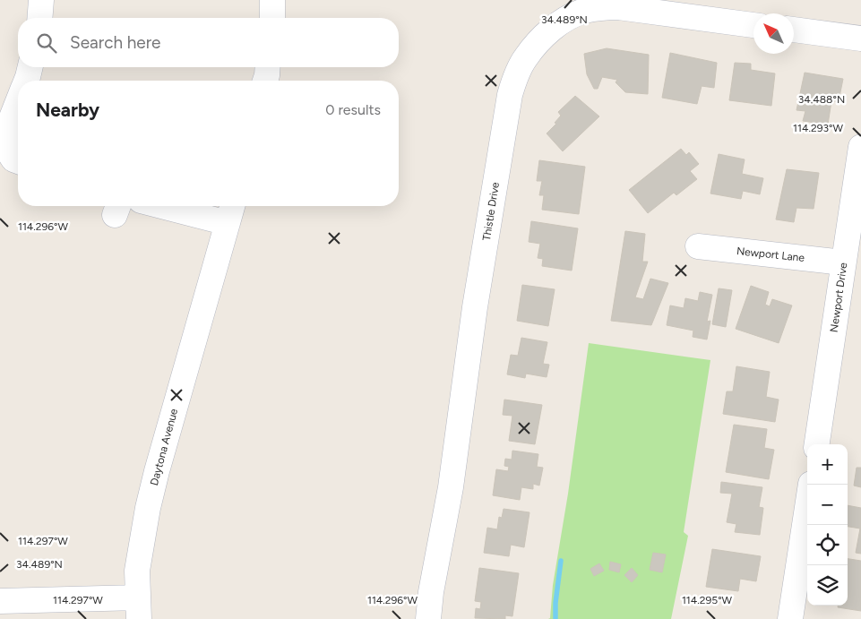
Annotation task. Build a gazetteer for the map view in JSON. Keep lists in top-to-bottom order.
{
  "streets": {
    "street": [
      "Thistle Drive",
      "Newport Lane",
      "Newport Drive",
      "Daytona Avenue"
    ]
  },
  "crossings": [
    ["Newport Lane", "Newport Drive"]
  ],
  "north": "top left",
  "page": {
    "search": "Search here",
    "heading": ["Nearby", "0 results"],
    "map_buttons": ["+", "−"]
  },
  "coordinates": [
    "34.489°N",
    "34.488°N",
    "114.293°W",
    "114.296°W",
    "114.297°W",
    "114.295°W"
  ]
}
